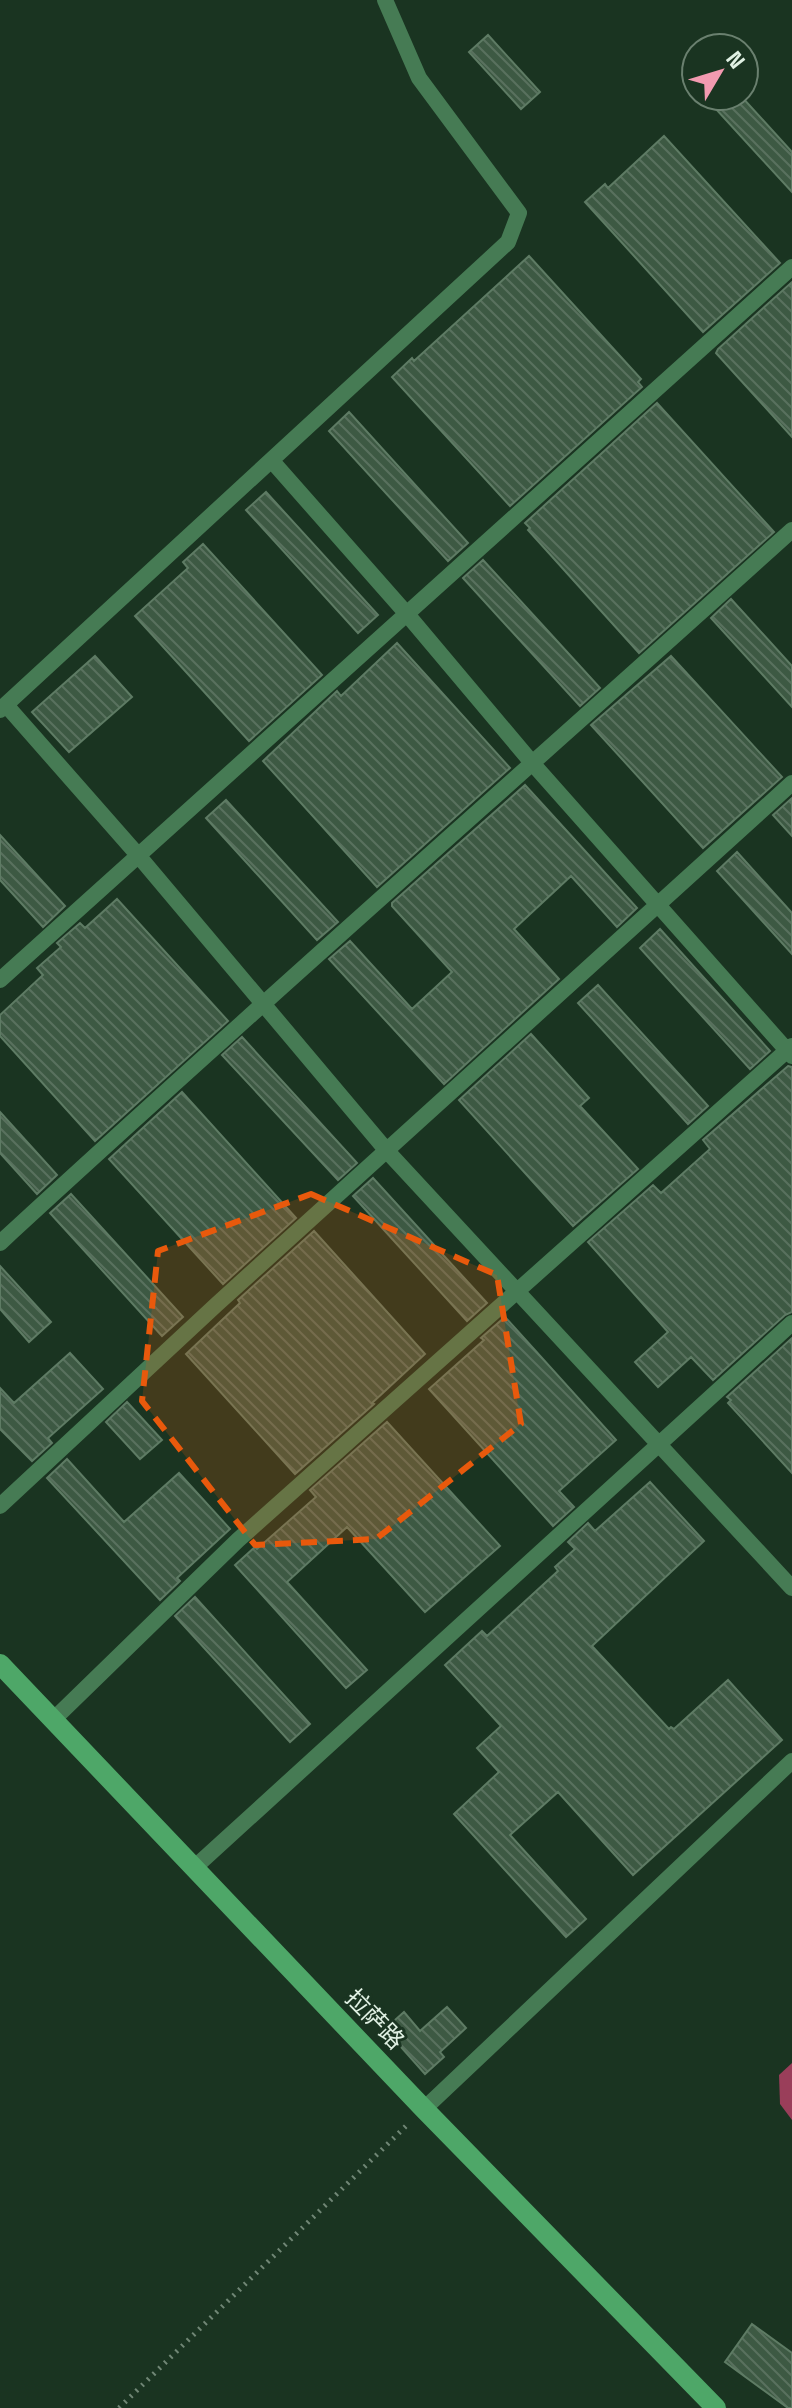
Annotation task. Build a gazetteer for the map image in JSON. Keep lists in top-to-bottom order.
{
  "streets": {
    "street": ["拉萨路"]
  },
  "north": "top right"
}
